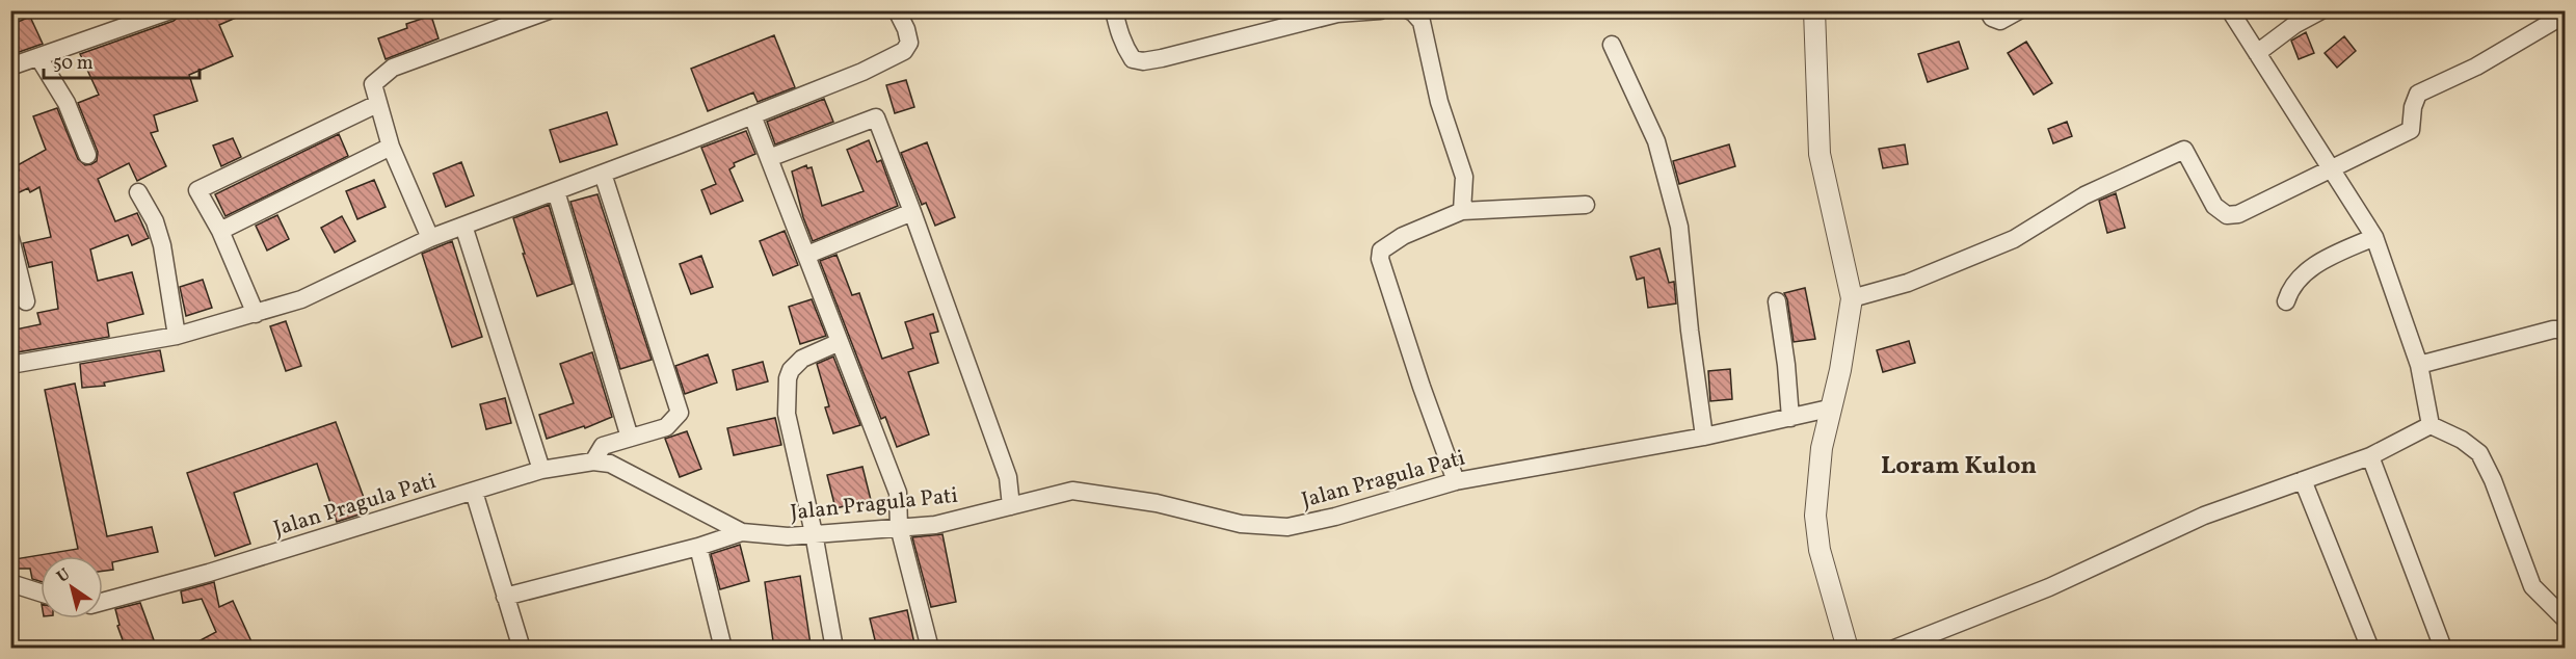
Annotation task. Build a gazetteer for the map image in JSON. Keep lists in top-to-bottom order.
{
  "streets": {
    "street": ["Jalan Pragula Pati"]
  },
  "districts": ["Loram Kulon"],
  "scale_bar": "50 m",
  "north": "top left"
}
